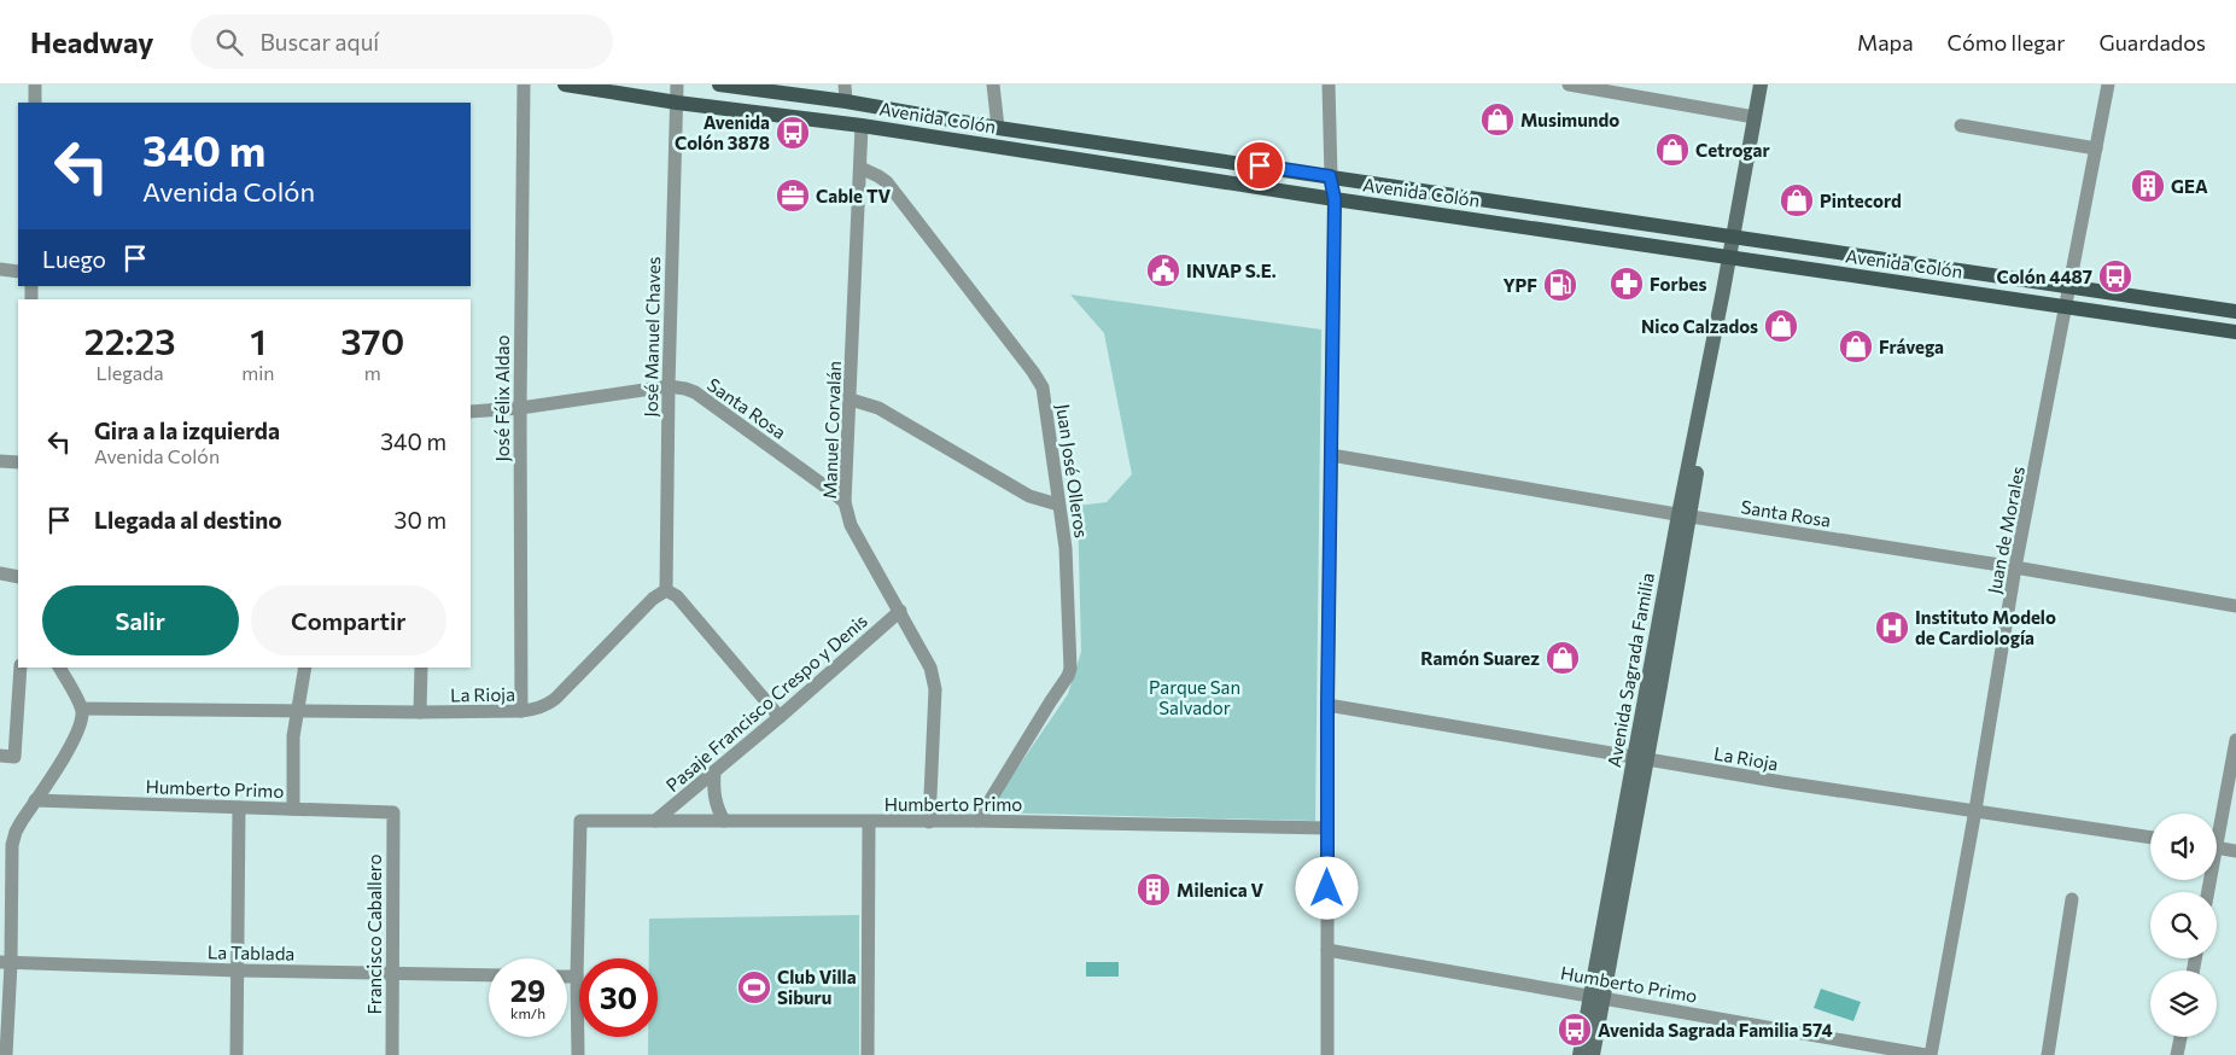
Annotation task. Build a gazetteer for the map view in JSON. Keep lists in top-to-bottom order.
{
  "streets": {
    "main road": ["Avenida Colón", "Avenida Sagrada Familia"],
    "street": [
      "José Manuel Chaves",
      "José Félix Aldao",
      "Santa Rosa",
      "Manuel Corvalán",
      "Juan José Olleros",
      "Juan de Morales",
      "La Rioja",
      "Pasaje Francisco Crespo y Denis",
      "Humberto Primo",
      "Francisco Caballero",
      "La Tablada"
    ]
  },
  "crossings": [
    ["Avenida Colón", "José Manuel Chaves"],
    ["Avenida Colón", "Manuel Corvalán"],
    ["Avenida Colón", "Juan de Morales"],
    ["Avenida Colón", "Avenida Sagrada Familia"],
    ["José Manuel Chaves", "Santa Rosa"],
    ["José Manuel Chaves", "La Rioja"],
    ["José Félix Aldao", "Santa Rosa"],
    ["José Félix Aldao", "La Rioja"],
    ["Santa Rosa", "Manuel Corvalán"],
    ["Santa Rosa", "Juan de Morales"],
    ["Santa Rosa", "Avenida Sagrada Familia"],
    ["Manuel Corvalán", "Juan José Olleros"],
    ["Manuel Corvalán", "Pasaje Francisco Crespo y Denis"],
    ["Manuel Corvalán", "Humberto Primo"],
    ["Juan José Olleros", "Humberto Primo"],
    ["Juan de Morales", "La Rioja"],
    ["Avenida Sagrada Familia", "La Rioja"],
    ["Avenida Sagrada Familia", "Humberto Primo"],
    ["Pasaje Francisco Crespo y Denis", "Humberto Primo"],
    ["Humberto Primo", "Francisco Caballero"],
    ["Francisco Caballero", "La Tablada"]
  ],
  "parks": ["Parque San Salvador"],
  "places": {
    "shop": [
      "Musimundo",
      "Cetrogar",
      "Pintecord",
      "Nico Calzados",
      "Frávega",
      "Ramón Suarez"
    ],
    "bus stop": ["Avenida Colón 3878", "Colón 4487", "Avenida Sagrada Familia 574"],
    "building": ["GEA", "Milenica V"],
    "office": ["Cable TV"],
    "public building": ["INVAP S.E."],
    "pharmacy": ["Forbes"],
    "fuel station": ["YPF"],
    "hospital": ["Instituto Modelo de Cardiología"],
    "sports": ["Club Villa Siburu"]
  },
  "page": {
    "header": "Headway",
    "search": "Buscar aquí",
    "nav": ["Mapa", "Cómo llegar", "Guardados"],
    "turn": ["340 m", "Avenida Colón"],
    "then": "Luego",
    "eta": [
      "22:23",
      "Llegada",
      "1",
      "min",
      "370",
      "m"
    ],
    "list": [
      {
        "name": "Gira a la izquierda",
        "note": "Avenida Colón",
        "value": "340 m"
      },
      {
        "name": "Llegada al destino",
        "value": "30 m"
      }
    ],
    "buttons": ["Salir", "Compartir"],
    "speed": "29 km/h",
    "limit": "30"
  }
}
